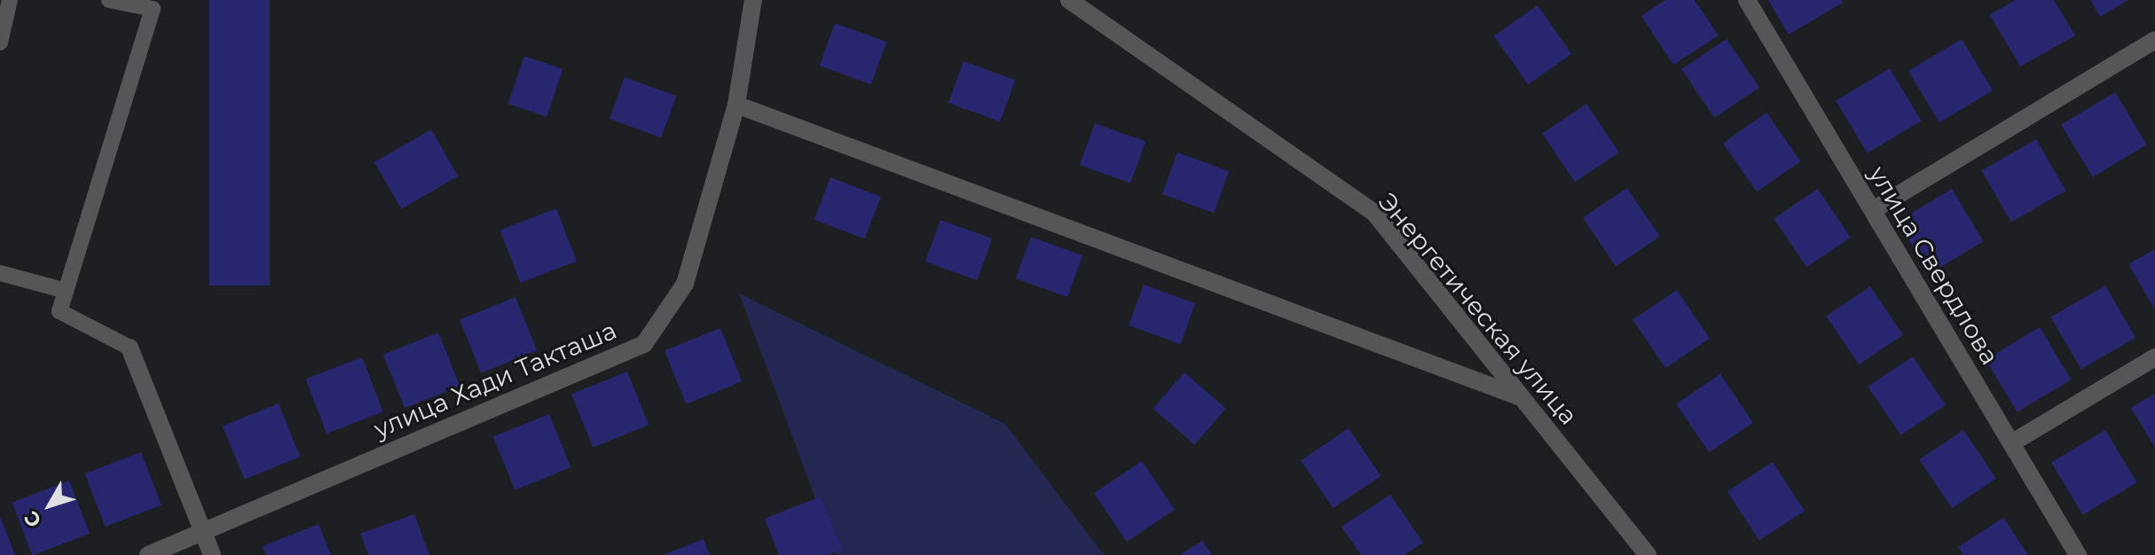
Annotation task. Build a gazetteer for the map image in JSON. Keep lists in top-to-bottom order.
{
  "streets": {
    "street": ["улица Свердлова", "Энергетическая улица", "улица Хади Такташа"]
  },
  "north": "bottom left"
}
